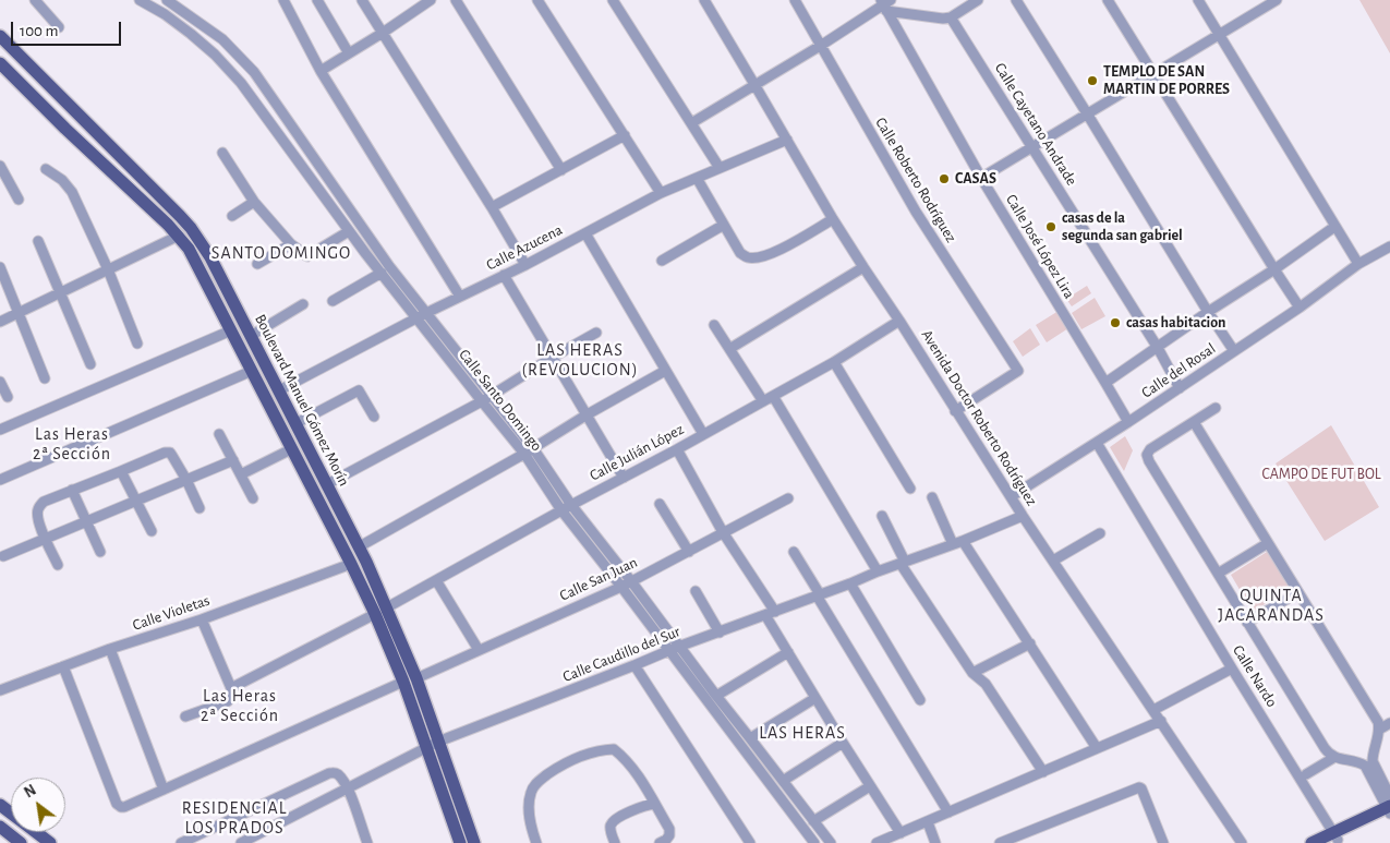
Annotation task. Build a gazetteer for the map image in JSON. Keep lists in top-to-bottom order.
{
  "streets": {
    "main road": ["Boulevard Manuel Gómez Morín"],
    "street": [
      "Calle Cayetano Andrade",
      "Calle Roberto Rodríguez",
      "Calle José López Lira",
      "Calle Azucena",
      "Calle del Rosal",
      "Calle Santo Domingo",
      "Avenida Doctor Roberto Rodríguez",
      "Calle Julián López",
      "Calle San Juan",
      "Calle Violetas",
      "Calle Caudillo del Sur",
      "Calle Nardo"
    ]
  },
  "crossings": [
    ["Calle Cayetano Andrade", "Calle del Rosal"],
    ["Calle Roberto Rodríguez", "Avenida Doctor Roberto Rodríguez"],
    ["Calle José López Lira", "Calle del Rosal"],
    ["Calle Azucena", "Boulevard Manuel Gómez Morín"],
    ["Calle Azucena", "Calle Santo Domingo"],
    ["Calle Azucena", "Avenida Doctor Roberto Rodríguez"],
    ["Calle del Rosal", "Avenida Doctor Roberto Rodríguez"],
    ["Calle del Rosal", "Calle Nardo"],
    ["Boulevard Manuel Gómez Morín", "Calle Julián López"],
    ["Boulevard Manuel Gómez Morín", "Calle San Juan"],
    ["Boulevard Manuel Gómez Morín", "Calle Violetas"],
    ["Boulevard Manuel Gómez Morín", "Calle Caudillo del Sur"],
    ["Calle Santo Domingo", "Calle Julián López"],
    ["Calle Santo Domingo", "Calle San Juan"],
    ["Calle Santo Domingo", "Calle Caudillo del Sur"],
    ["Avenida Doctor Roberto Rodríguez", "Calle Julián López"],
    ["Avenida Doctor Roberto Rodríguez", "Calle Caudillo del Sur"]
  ],
  "districts": [
    "SANTO DOMINGO",
    "LAS HERAS (REVOLUCION)",
    "Las Heras 2ª Sección",
    "QUINTA JACARANDAS",
    "Las Heras 2ª Sección",
    "LAS HERAS",
    "RESIDENCIAL LOS PRADOS"
  ],
  "parks": ["CAMPO DE FUT BOL"],
  "places": [
    "TEMPLO DE SAN MARTIN DE PORRES",
    "CASAS",
    "casas de la segunda san gabriel",
    "casas habitacion"
  ],
  "scale_bar": "100 m",
  "north": "top left"
}
